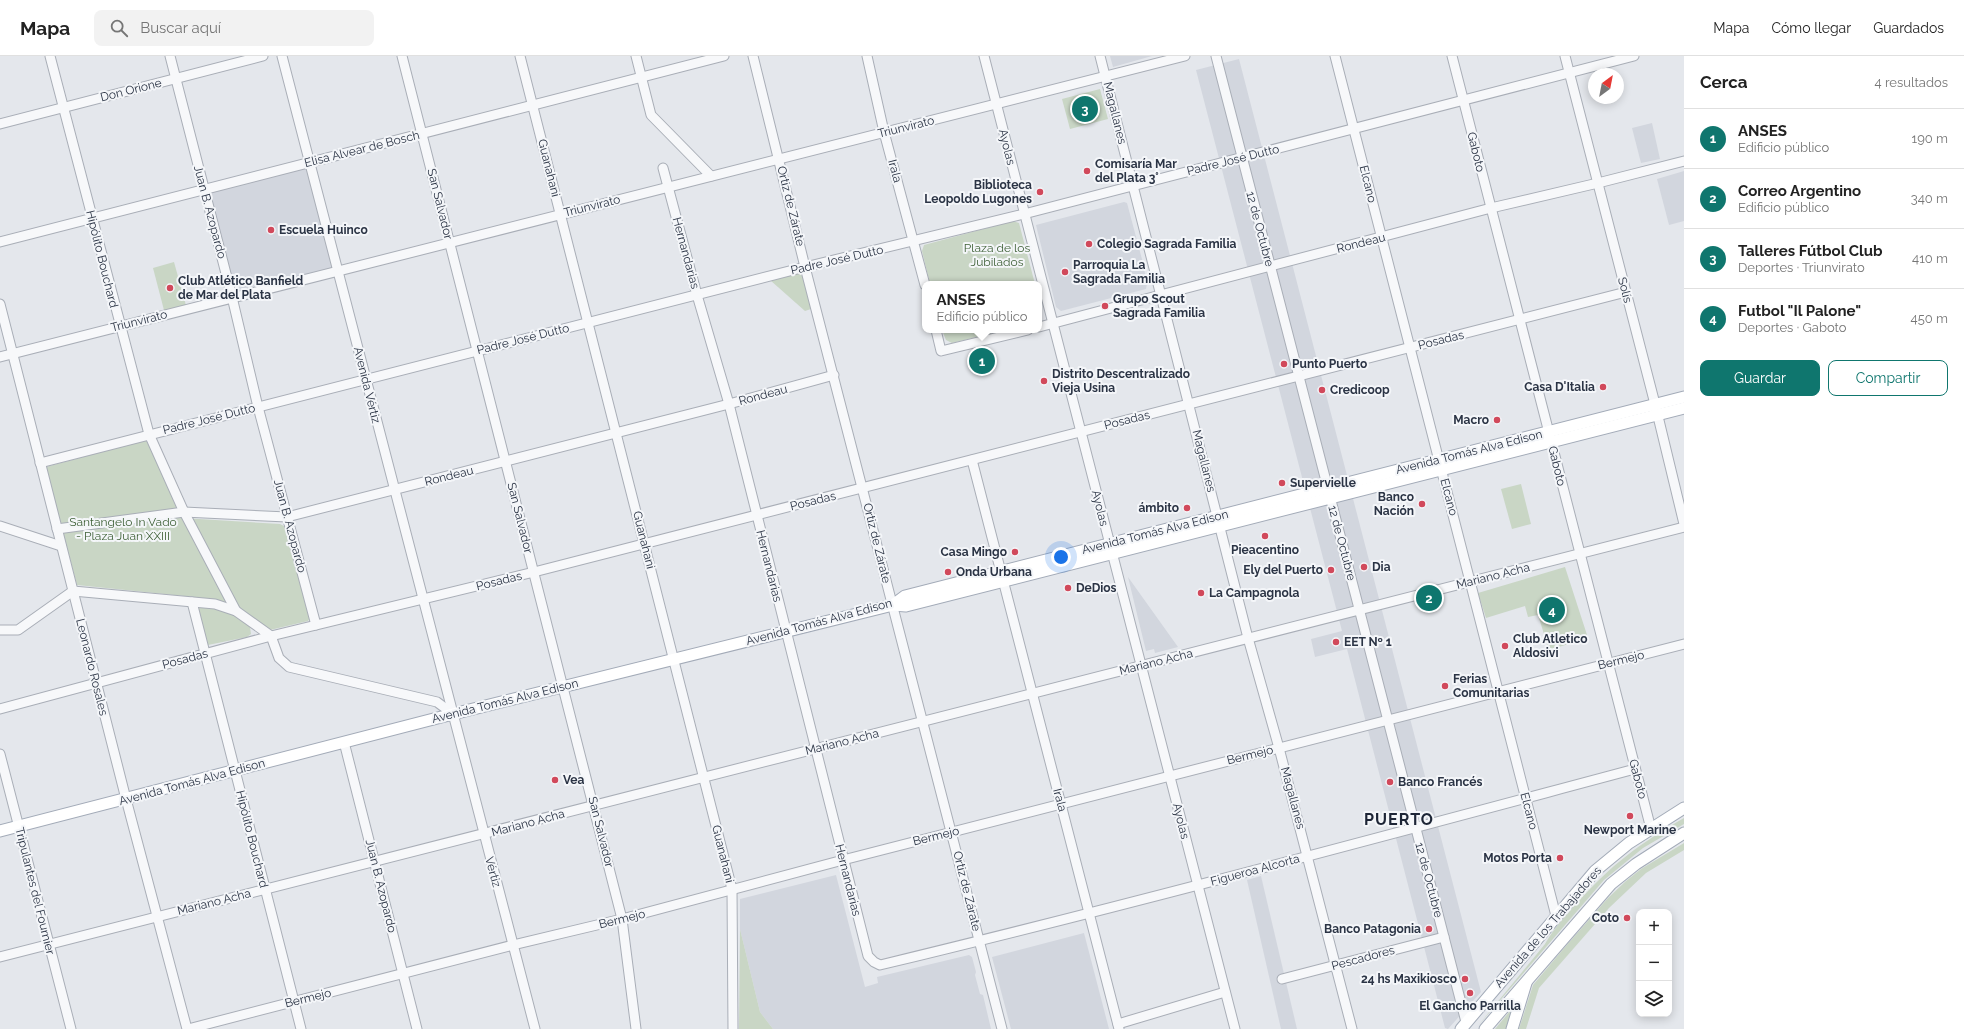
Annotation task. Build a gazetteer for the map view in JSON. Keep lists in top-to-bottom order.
{
  "streets": {
    "main road": ["Avenida Tomás Alva Edison", "Avenida de los Trabajadores"],
    "street": [
      "Don Orione",
      "Magallanes",
      "Triunvirato",
      "Ayolas",
      "Elisa Alvear de Bosch",
      "Gaboto",
      "Padre José Dutto",
      "Guanahani",
      "Irala",
      "Elcano",
      "San Salvador",
      "Ortiz de Zárate",
      "Juan B. Azopardo",
      "12 de Octubre",
      "Rondeau",
      "Hernandarias",
      "Hipólito Bouchard",
      "Solís",
      "Posadas",
      "Avenida Vértiz",
      "Mariano Acha",
      "Bermejo",
      "Leonardo Rosales",
      "Figueroa Alcorta",
      "Vértiz",
      "Tripulantes del Fournier",
      "Pescadores"
    ]
  },
  "crossings": [
    ["Don Orione", "Juan B. Azopardo"],
    ["Don Orione", "Hipólito Bouchard"],
    ["Magallanes", "Triunvirato"],
    ["Magallanes", "Padre José Dutto"],
    ["Magallanes", "Rondeau"],
    ["Magallanes", "Posadas"],
    ["Magallanes", "Avenida Tomás Alva Edison"],
    ["Magallanes", "Mariano Acha"],
    ["Magallanes", "Bermejo"],
    ["Magallanes", "Figueroa Alcorta"],
    ["Magallanes", "Pescadores"],
    ["Triunvirato", "Ayolas"],
    ["Triunvirato", "Guanahani"],
    ["Triunvirato", "Irala"],
    ["Triunvirato", "San Salvador"],
    ["Triunvirato", "Ortiz de Zárate"],
    ["Triunvirato", "Juan B. Azopardo"],
    ["Triunvirato", "Hernandarias"],
    ["Triunvirato", "Hipólito Bouchard"],
    ["Triunvirato", "Avenida Vértiz"],
    ["Triunvirato", "Leonardo Rosales"],
    ["Ayolas", "Padre José Dutto"],
    ["Ayolas", "Rondeau"],
    ["Ayolas", "Posadas"],
    ["Ayolas", "Avenida Tomás Alva Edison"],
    ["Ayolas", "Mariano Acha"],
    ["Ayolas", "Bermejo"],
    ["Ayolas", "Figueroa Alcorta"],
    ["Elisa Alvear de Bosch", "Guanahani"],
    ["Elisa Alvear de Bosch", "San Salvador"],
    ["Elisa Alvear de Bosch", "Juan B. Azopardo"],
    ["Elisa Alvear de Bosch", "Hipólito Bouchard"],
    ["Elisa Alvear de Bosch", "Avenida Vértiz"],
    ["Gaboto", "Padre José Dutto"],
    ["Gaboto", "Rondeau"],
    ["Gaboto", "Posadas"],
    ["Gaboto", "Avenida Tomás Alva Edison"],
    ["Gaboto", "Mariano Acha"],
    ["Gaboto", "Bermejo"],
    ["Gaboto", "Figueroa Alcorta"],
    ["Gaboto", "Avenida de los Trabajadores"],
    ["Padre José Dutto", "Guanahani"],
    ["Padre José Dutto", "Irala"],
    ["Padre José Dutto", "Elcano"],
    ["Padre José Dutto", "San Salvador"],
    ["Padre José Dutto", "Ortiz de Zárate"],
    ["Padre José Dutto", "Juan B. Azopardo"],
    ["Padre José Dutto", "12 de Octubre"],
    ["Padre José Dutto", "Hernandarias"],
    ["Padre José Dutto", "Hipólito Bouchard"],
    ["Padre José Dutto", "Solís"],
    ["Padre José Dutto", "Avenida Vértiz"],
    ["Padre José Dutto", "Leonardo Rosales"],
    ["Guanahani", "Rondeau"],
    ["Guanahani", "Posadas"],
    ["Guanahani", "Avenida Tomás Alva Edison"],
    ["Guanahani", "Mariano Acha"],
    ["Guanahani", "Bermejo"],
    ["Irala", "Posadas"],
    ["Irala", "Avenida Tomás Alva Edison"],
    ["Irala", "Mariano Acha"],
    ["Irala", "Bermejo"],
    ["Irala", "Figueroa Alcorta"],
    ["Elcano", "Rondeau"],
    ["Elcano", "Posadas"],
    ["Elcano", "Avenida Tomás Alva Edison"],
    ["Elcano", "Mariano Acha"],
    ["Elcano", "Bermejo"],
    ["Elcano", "Figueroa Alcorta"],
    ["Elcano", "Avenida de los Trabajadores"],
    ["San Salvador", "Rondeau"],
    ["San Salvador", "Posadas"],
    ["San Salvador", "Avenida Tomás Alva Edison"],
    ["San Salvador", "Mariano Acha"],
    ["San Salvador", "Bermejo"],
    ["Ortiz de Zárate", "Rondeau"],
    ["Ortiz de Zárate", "Posadas"],
    ["Ortiz de Zárate", "Avenida Tomás Alva Edison"],
    ["Ortiz de Zárate", "Mariano Acha"],
    ["Ortiz de Zárate", "Bermejo"],
    ["Ortiz de Zárate", "Figueroa Alcorta"],
    ["Juan B. Azopardo", "Rondeau"],
    ["Juan B. Azopardo", "Posadas"],
    ["Juan B. Azopardo", "Avenida Tomás Alva Edison"],
    ["Juan B. Azopardo", "Mariano Acha"],
    ["Juan B. Azopardo", "Bermejo"],
    ["12 de Octubre", "Rondeau"],
    ["12 de Octubre", "Posadas"],
    ["12 de Octubre", "Avenida Tomás Alva Edison"],
    ["12 de Octubre", "Mariano Acha"],
    ["12 de Octubre", "Bermejo"],
    ["12 de Octubre", "Figueroa Alcorta"],
    ["12 de Octubre", "Avenida de los Trabajadores"],
    ["12 de Octubre", "Pescadores"],
    ["Rondeau", "Hernandarias"],
    ["Rondeau", "Hipólito Bouchard"],
    ["Rondeau", "Solís"],
    ["Rondeau", "Avenida Vértiz"],
    ["Rondeau", "Leonardo Rosales"],
    ["Hernandarias", "Posadas"],
    ["Hernandarias", "Avenida Tomás Alva Edison"],
    ["Hernandarias", "Mariano Acha"],
    ["Hernandarias", "Bermejo"],
    ["Hernandarias", "Figueroa Alcorta"],
    ["Hipólito Bouchard", "Posadas"],
    ["Hipólito Bouchard", "Avenida Tomás Alva Edison"],
    ["Hipólito Bouchard", "Mariano Acha"],
    ["Hipólito Bouchard", "Bermejo"],
    ["Solís", "Posadas"],
    ["Solís", "Avenida Tomás Alva Edison"],
    ["Posadas", "Avenida Vértiz"],
    ["Posadas", "Leonardo Rosales"],
    ["Avenida Vértiz", "Avenida Tomás Alva Edison"],
    ["Avenida Vértiz", "Vértiz"],
    ["Avenida Tomás Alva Edison", "Leonardo Rosales"],
    ["Avenida Tomás Alva Edison", "Vértiz"],
    ["Avenida Tomás Alva Edison", "Tripulantes del Fournier"],
    ["Mariano Acha", "Leonardo Rosales"],
    ["Mariano Acha", "Vértiz"],
    ["Mariano Acha", "Tripulantes del Fournier"],
    ["Bermejo", "Leonardo Rosales"],
    ["Bermejo", "Vértiz"]
  ],
  "districts": ["PUERTO"],
  "parks": ["Plaza de los Jubilados", "Santangelo In Vado - Plaza Juan XXIII"],
  "places": [
    "Comisaría Mar del Plata 3°",
    "Biblioteca Leopoldo Lugones",
    "Escuela Huinco",
    "Colegio Sagrada Familia",
    "Parroquia La Sagrada Familia",
    "Club Atlético Banfield de Mar del Plata",
    "Grupo Scout Sagrada Familia",
    "Punto Puerto",
    "Distrito Descentralizado Vieja Usina",
    "Casa D'Italia",
    "Credicoop",
    "Macro",
    "Supervielle",
    "Banco Nación",
    "ámbito",
    "Pieacentino",
    "Casa Mingo",
    "Dia",
    "Ely del Puerto",
    "Onda Urbana",
    "DeDios",
    "La Campagnola",
    "EET Nº 1",
    "Club Atletico Aldosivi",
    "Ferias Comunitarias",
    "Vea",
    "Banco Francés",
    "Newport Marine",
    "Motos Porta",
    "Coto",
    "Banco Patagonia",
    "24 hs Maxikiosco",
    "El Gancho Parrilla"
  ],
  "north": "top right",
  "page": {
    "header": "Mapa",
    "search": "Buscar aquí",
    "nav": ["Mapa", "Cómo llegar", "Guardados"],
    "heading": ["Cerca", "4 resultados"],
    "pins": [
      "3",
      "1",
      "2",
      "4"
    ],
    "list": [
      {
        "mark": "1",
        "name": "ANSES",
        "note": "Edificio público",
        "value": "190 m"
      },
      {
        "mark": "2",
        "name": "Correo Argentino",
        "note": "Edificio público",
        "value": "340 m"
      },
      {
        "mark": "3",
        "name": "Talleres Fútbol Club",
        "note": "Deportes · Triunvirato",
        "value": "410 m"
      },
      {
        "mark": "4",
        "name": "Futbol \"Il Palone\"",
        "note": "Deportes · Gaboto",
        "value": "450 m"
      }
    ],
    "popup": ["ANSES", "Edificio público"],
    "buttons": ["Guardar", "Compartir"],
    "map_buttons": ["+", "−"]
  }
}
